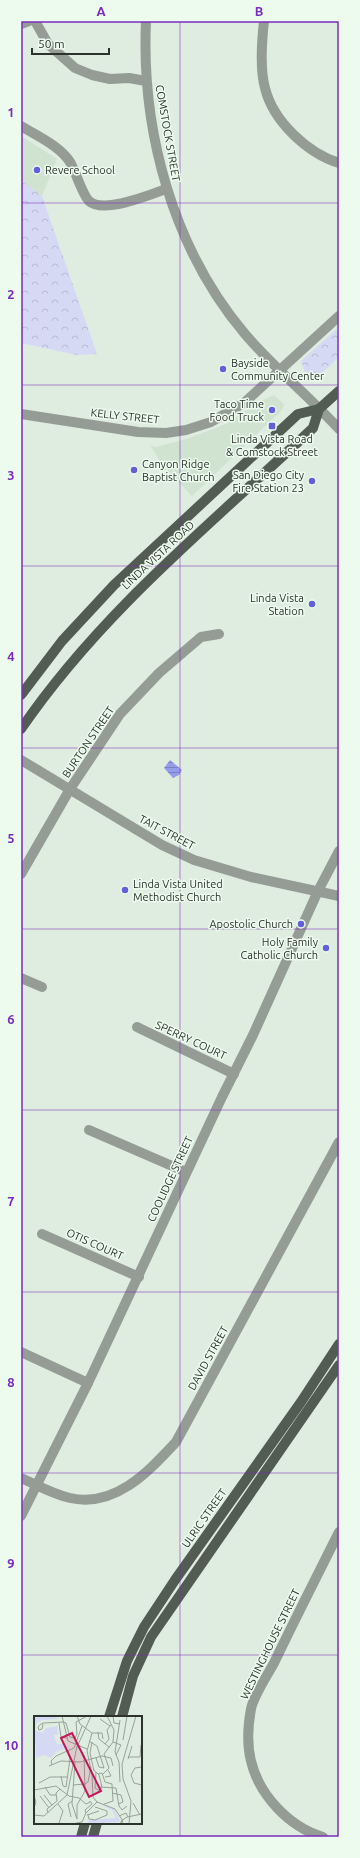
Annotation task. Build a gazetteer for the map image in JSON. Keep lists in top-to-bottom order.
{
  "streets": {
    "main road": ["LINDA VISTA ROAD", "ULRIC STREET"],
    "street": [
      "COMSTOCK STREET",
      "KELLY STREET",
      "BURTON STREET",
      "TAIT STREET",
      "SPERRY COURT",
      "COOLIDGE STREET",
      "OTIS COURT",
      "DAVID STREET",
      "WESTINGHOUSE STREET"
    ]
  },
  "crossings": [
    ["COMSTOCK STREET", "KELLY STREET"],
    ["COMSTOCK STREET", "LINDA VISTA ROAD"],
    ["BURTON STREET", "TAIT STREET"],
    ["TAIT STREET", "COOLIDGE STREET"],
    ["SPERRY COURT", "COOLIDGE STREET"],
    ["COOLIDGE STREET", "OTIS COURT"],
    ["COOLIDGE STREET", "DAVID STREET"]
  ],
  "places": {
    "other": [
      "Revere School",
      "Bayside Community Center",
      "Taco Time Food Truck",
      "Canyon Ridge Baptist Church",
      "San Diego City Fire Station 23",
      "Linda Vista Station",
      "Linda Vista United Methodist Church",
      "Apostolic Church",
      "Holy Family Catholic Church"
    ],
    "transit": ["Linda Vista Road & Comstock Street"]
  },
  "scale_bar": "50 m",
  "grid": {
    "columns": ["A", "B"],
    "rows": [
      "1",
      "2",
      "3",
      "4",
      "5",
      "6",
      "7",
      "8",
      "9",
      "10"
    ]
  }
}
